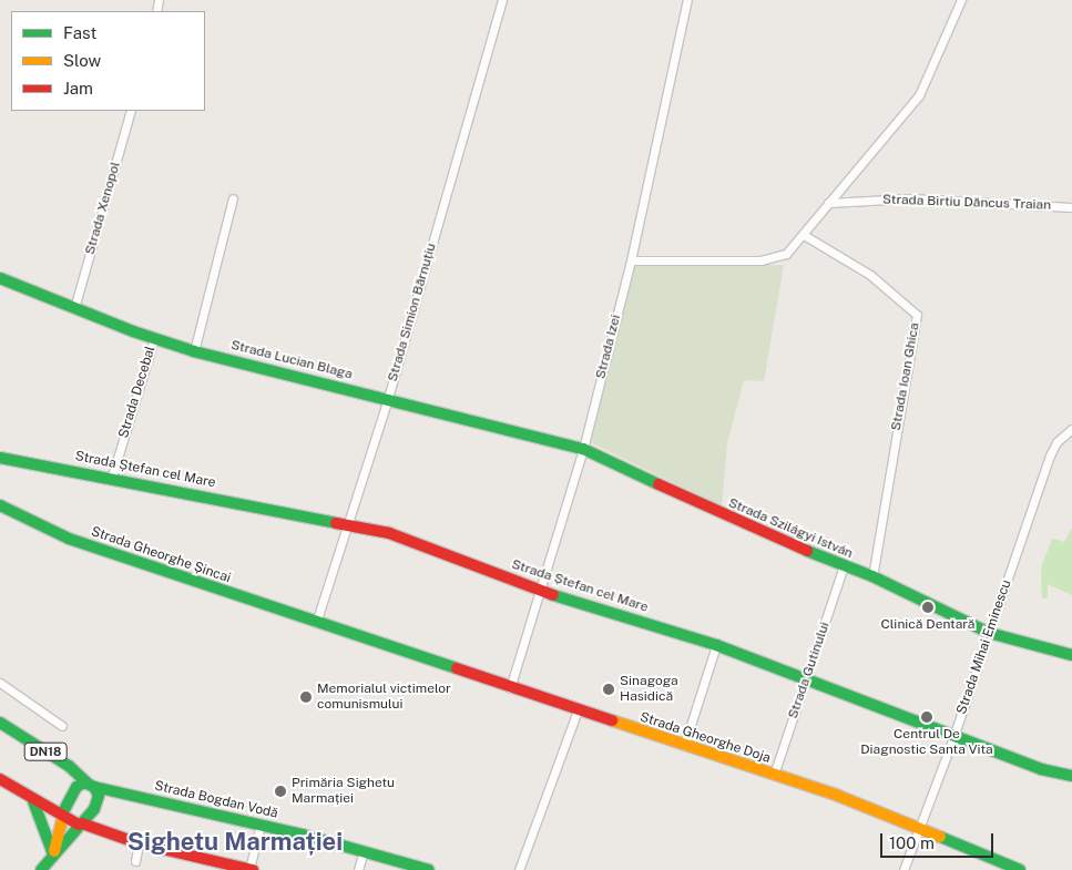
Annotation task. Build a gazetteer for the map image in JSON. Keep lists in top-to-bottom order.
{
  "streets": {
    "main road": [
      "Strada Lucian Blaga",
      "Strada Ștefan cel Mare",
      "Strada Szilágyi István",
      "Strada Gheorghe Șincai",
      "Strada Gheorghe Doja",
      "DN18",
      "Strada Bogdan Vodă"
    ],
    "street": [
      "Strada Birtiu Dăncus Traian",
      "Strada Xenopol",
      "Strada Simion Bărnuțiu",
      "Strada Izei",
      "Strada Ioan Ghica",
      "Strada Decebal",
      "Strada Mihai Eminescu",
      "Strada Gutinului"
    ]
  },
  "crossings": [
    ["Strada Xenopol", "Strada Lucian Blaga"],
    ["Strada Simion Bărnuțiu", "Strada Lucian Blaga"],
    ["Strada Simion Bărnuțiu", "Strada Ștefan cel Mare"],
    ["Strada Simion Bărnuțiu", "Strada Gheorghe Șincai"],
    ["Strada Simion Bărnuțiu", "Strada Gheorghe Doja"],
    ["Strada Izei", "Strada Lucian Blaga"],
    ["Strada Izei", "Strada Ștefan cel Mare"],
    ["Strada Izei", "Strada Szilágyi István"],
    ["Strada Izei", "Strada Gheorghe Doja"],
    ["Strada Lucian Blaga", "Strada Decebal"],
    ["Strada Lucian Blaga", "Strada Szilágyi István"],
    ["Strada Ioan Ghica", "Strada Szilágyi István"],
    ["Strada Decebal", "Strada Ștefan cel Mare"],
    ["Strada Ștefan cel Mare", "Strada Mihai Eminescu"],
    ["Strada Ștefan cel Mare", "Strada Gutinului"],
    ["Strada Szilágyi István", "Strada Mihai Eminescu"],
    ["Strada Szilágyi István", "Strada Gutinului"],
    ["Strada Gheorghe Șincai", "Strada Gheorghe Doja"],
    ["Strada Mihai Eminescu", "Strada Gheorghe Doja"],
    ["Strada Gutinului", "Strada Gheorghe Doja"]
  ],
  "districts": ["Sighetu Marmației"],
  "places": [
    "Clinică Dentară",
    "Sinagoga Hasidică",
    "Memorialul victimelor comunismului",
    "Centrul De Diagnostic Santa Vita",
    "Primăria Sighetu Marmației"
  ],
  "legend": ["Fast", "Slow", "Jam"],
  "scale_bar": "100 m"
}
